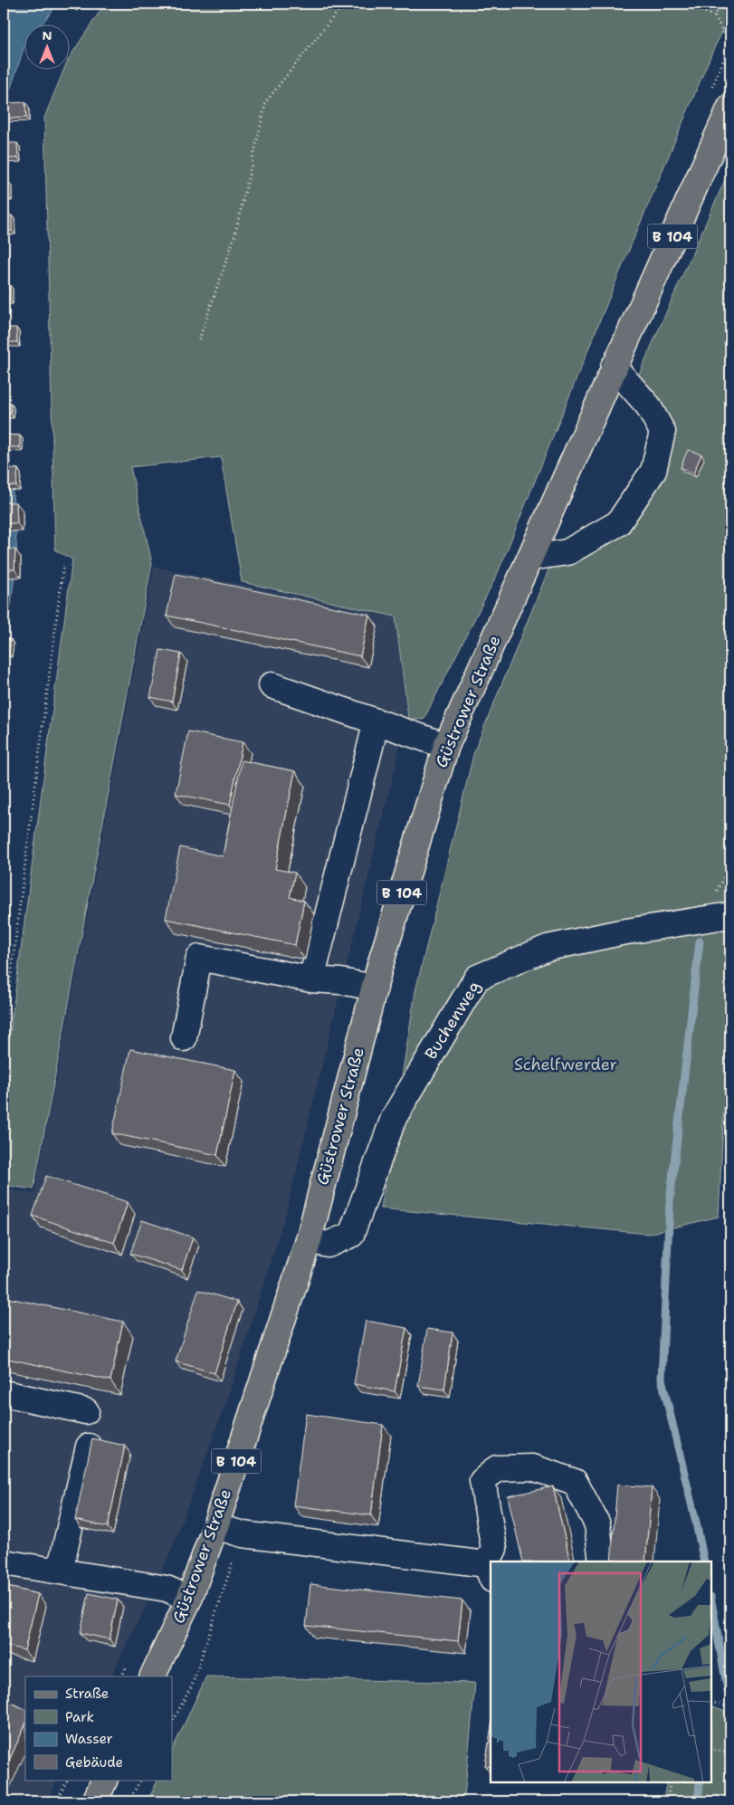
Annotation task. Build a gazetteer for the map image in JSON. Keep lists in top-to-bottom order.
{
  "streets": {
    "main road": ["B 104", "Güstrower Straße"],
    "street": ["Buchenweg"]
  },
  "crossings": [
    ["Güstrower Straße", "Buchenweg"]
  ],
  "parks": ["Schelfwerder"],
  "legend": [
    "Straße",
    "Park",
    "Wasser",
    "Gebäude"
  ],
  "north": "top"
}
